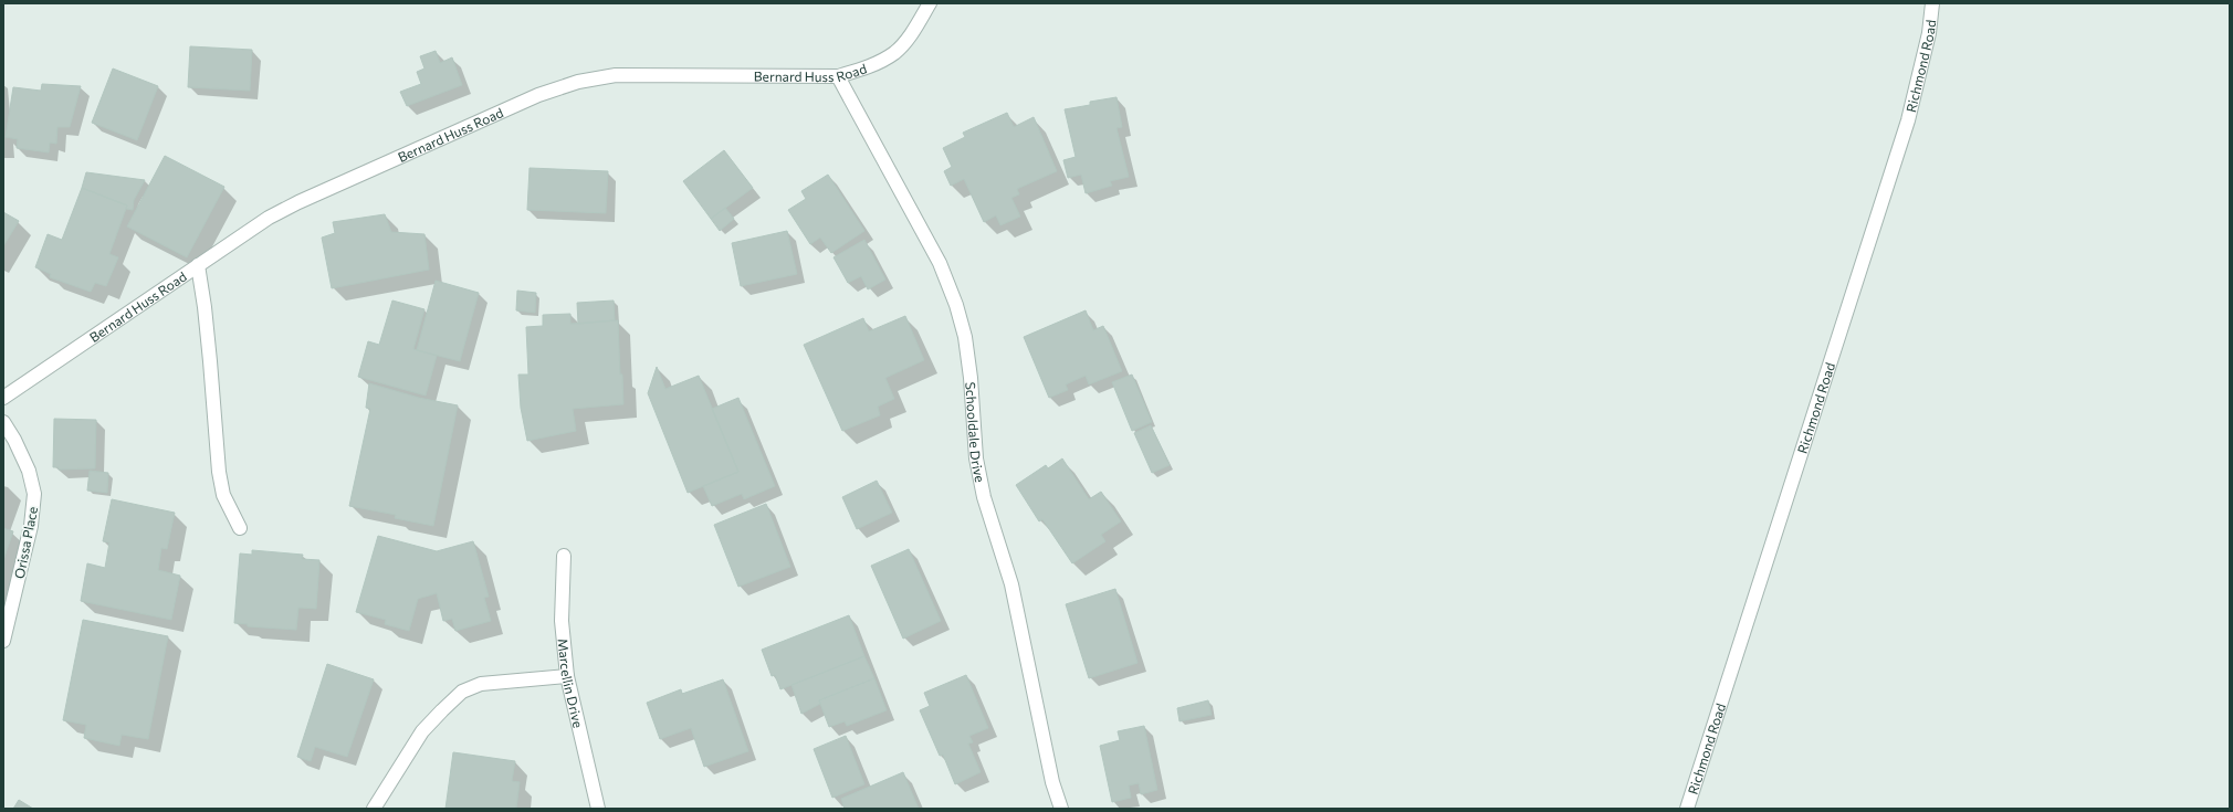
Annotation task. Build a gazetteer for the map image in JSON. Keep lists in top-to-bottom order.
{
  "streets": {
    "street": [
      "Richmond Road",
      "Bernard Huss Road",
      "Schooldale Drive",
      "Orissa Place",
      "Marcellin Drive"
    ]
  },
  "crossings": [
    ["Bernard Huss Road", "Schooldale Drive"]
  ]
}
